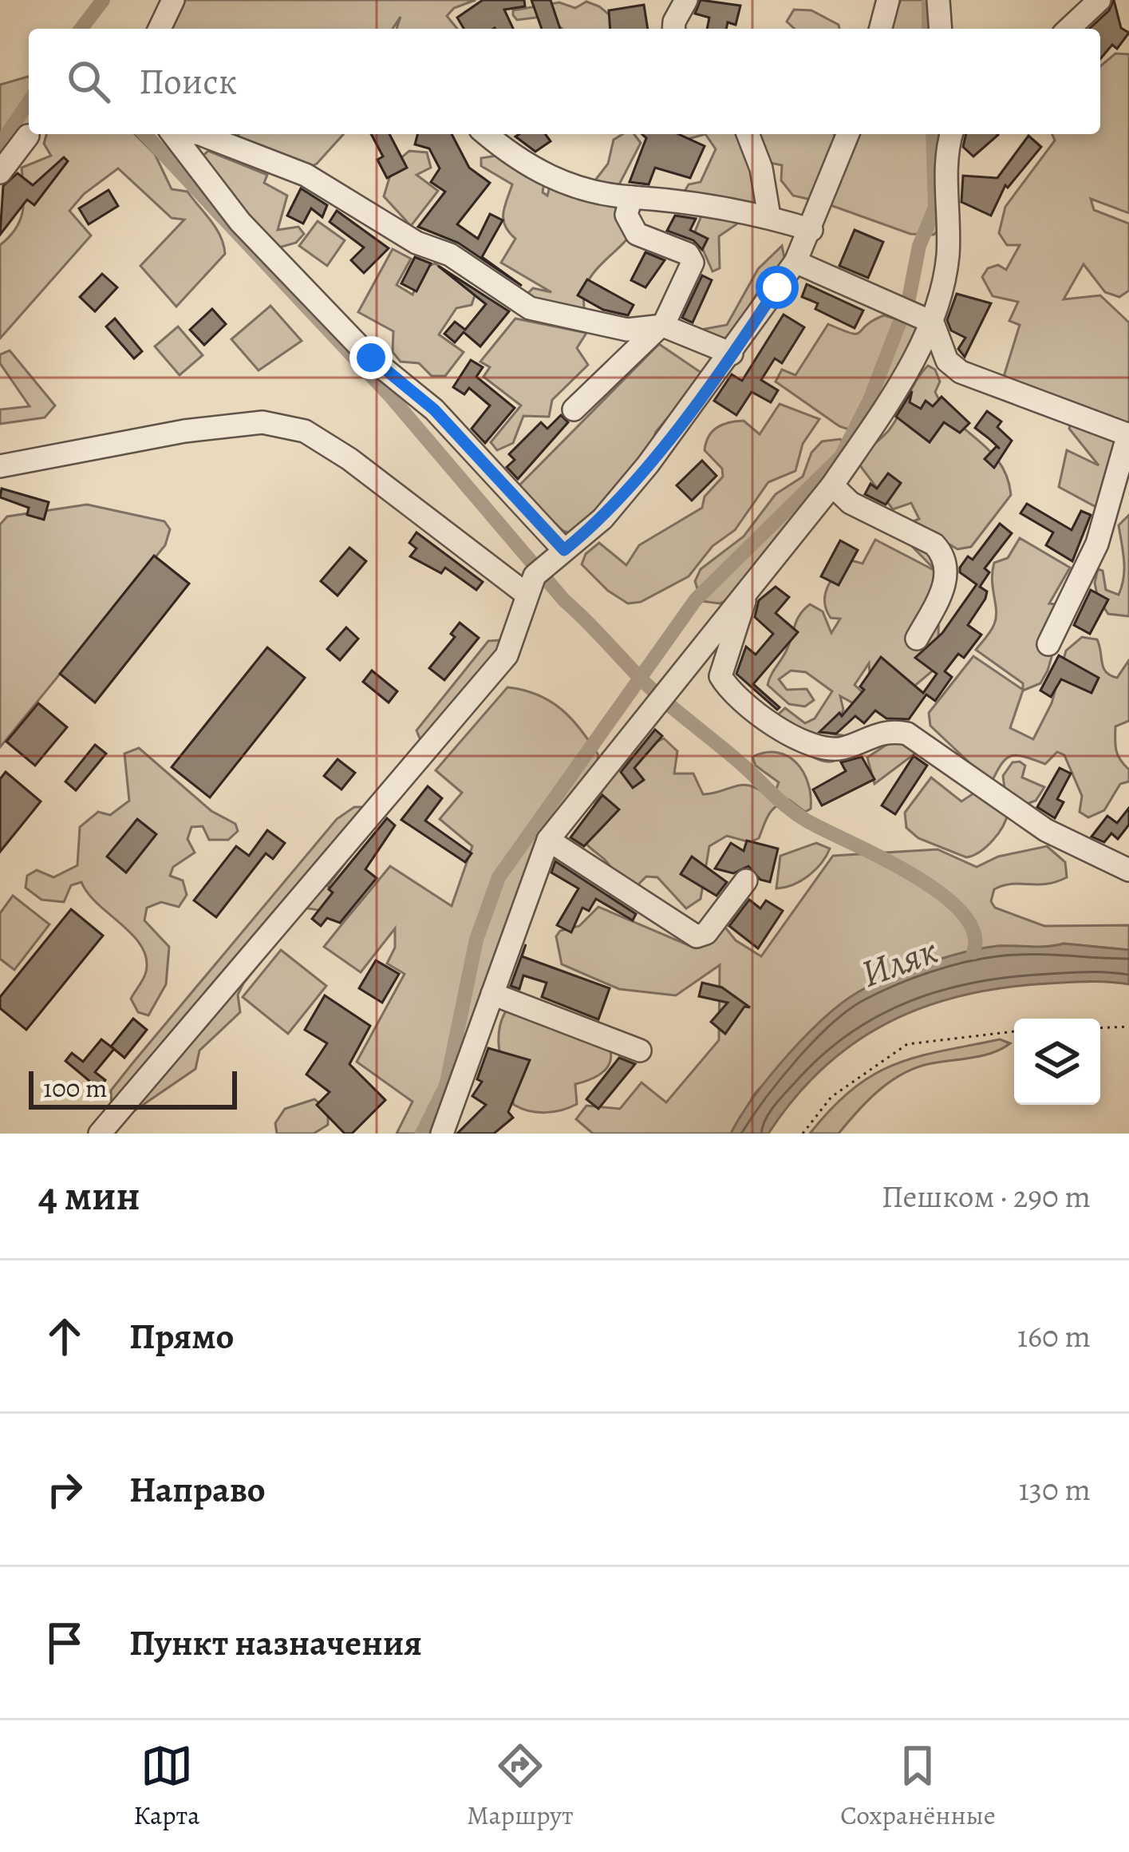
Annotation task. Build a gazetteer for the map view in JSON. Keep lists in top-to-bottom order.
{
  "water": ["Иляк"],
  "scale_bar": "100 m",
  "page": {
    "search": "Поиск",
    "scale": "100 m",
    "heading": ["4 мин", "Пешком · 290 m"],
    "list": [
      ["Прямо", "160 m"],
      ["Направо", "130 m"],
      "Пункт назначения"
    ],
    "nav": ["Карта", "Маршрут", "Сохранённые"]
  }
}
